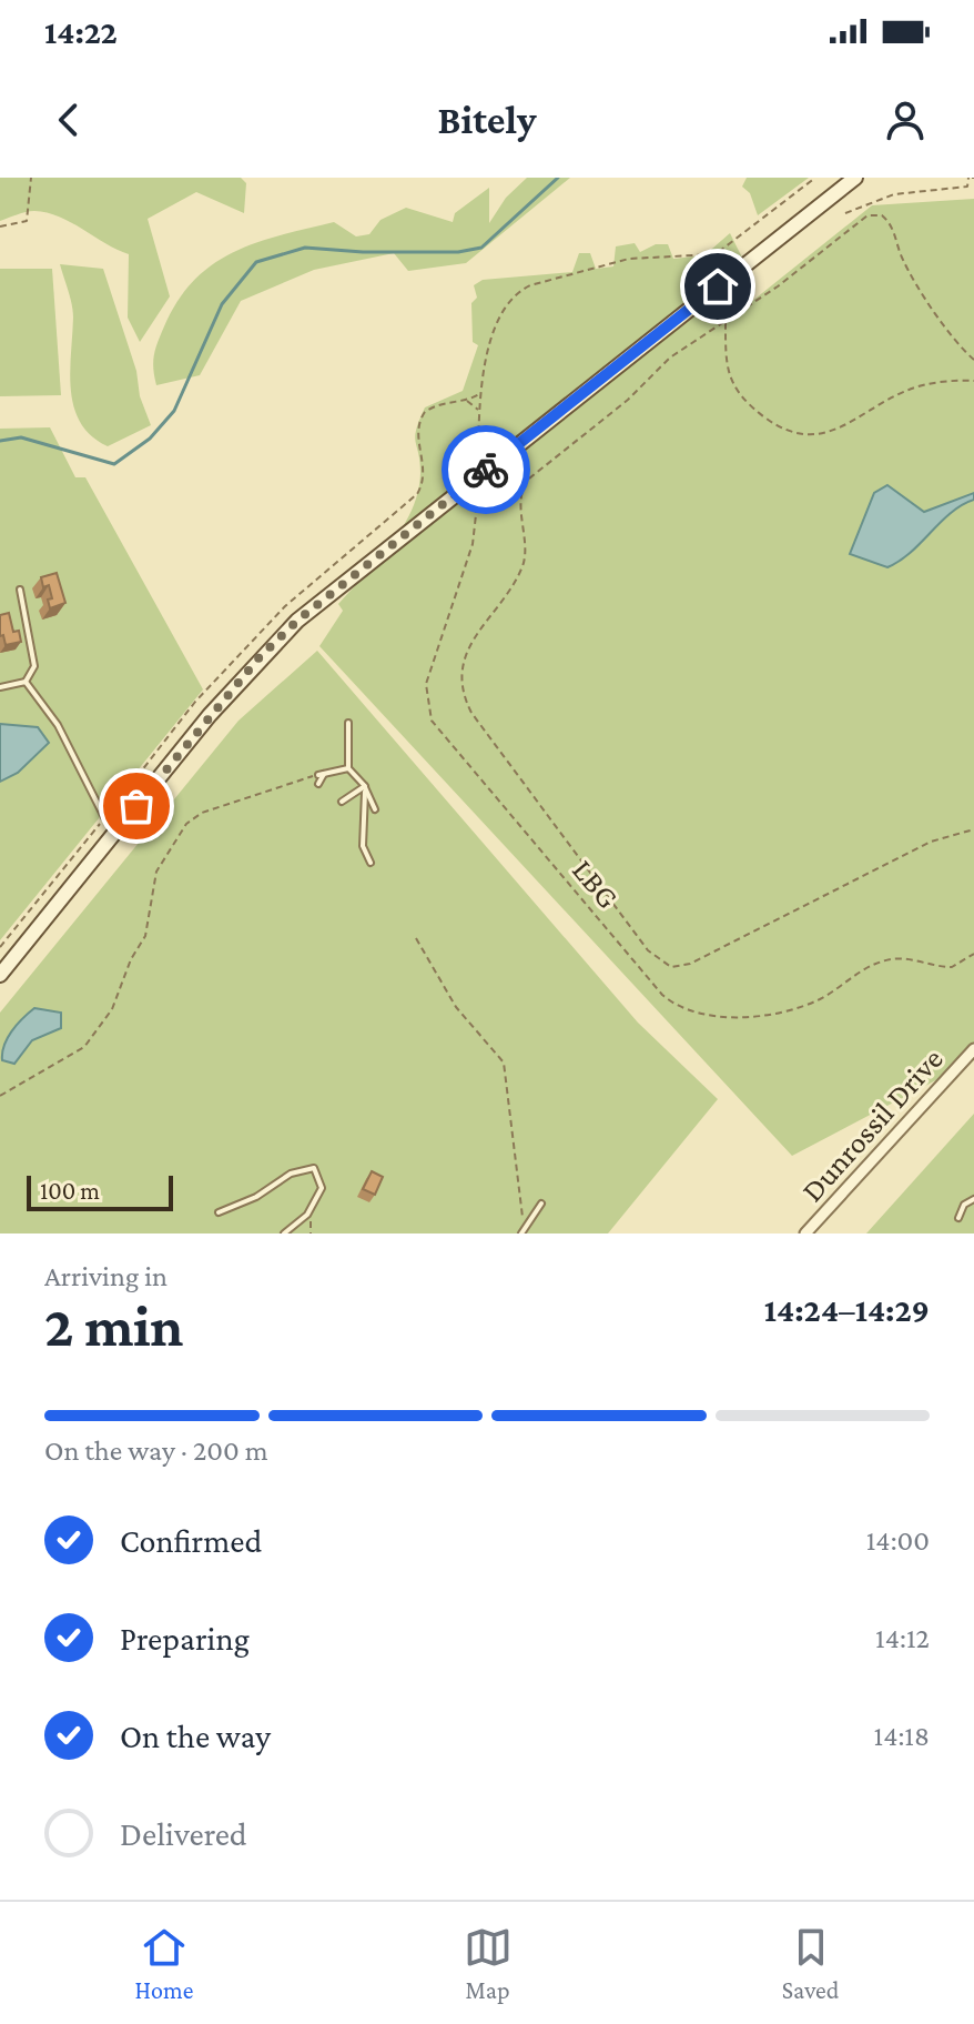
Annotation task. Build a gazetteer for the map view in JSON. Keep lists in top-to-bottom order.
{
  "streets": {
    "street": ["Dunrossil Drive"],
    "path": ["LBG"]
  },
  "scale_bar": "100 m",
  "page": {
    "status": "14:22",
    "header": "Bitely",
    "scale": "100 m",
    "heading": ["2 min", "Arriving in", "14:24–14:29"],
    "bar": "On the way · 200 m",
    "list": [
      ["Confirmed", "14:00"],
      ["Preparing", "14:12"],
      ["On the way", "14:18"],
      "Delivered"
    ],
    "tabs": ["Home", "Map", "Saved"]
  }
}
